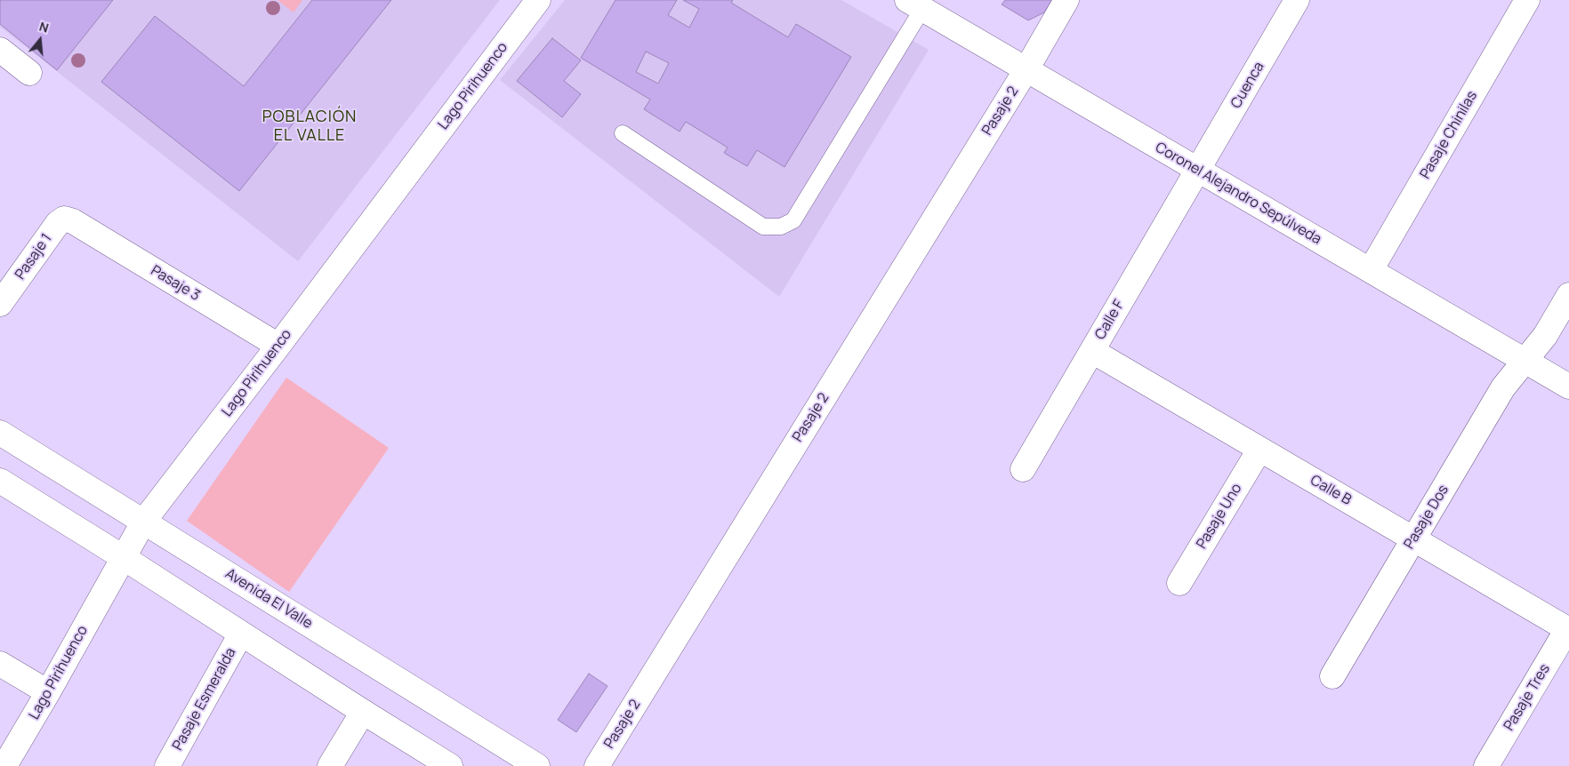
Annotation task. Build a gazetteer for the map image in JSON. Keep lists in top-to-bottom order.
{
  "streets": {
    "street": [
      "Cuenca",
      "Lago Pirihuenco",
      "Pasaje 2",
      "Pasaje Chinilas",
      "Coronel Alejandro Sepúlveda",
      "Pasaje 1",
      "Pasaje 3",
      "Calle F",
      "Calle B",
      "Pasaje Uno",
      "Pasaje Dos",
      "Avenida El Valle",
      "Pasaje Tres",
      "Pasaje Esmeralda"
    ]
  },
  "crossings": [
    ["Cuenca", "Coronel Alejandro Sepúlveda"],
    ["Cuenca", "Calle F"],
    ["Lago Pirihuenco", "Pasaje 3"],
    ["Lago Pirihuenco", "Avenida El Valle"],
    ["Pasaje 2", "Coronel Alejandro Sepúlveda"],
    ["Pasaje Chinilas", "Coronel Alejandro Sepúlveda"],
    ["Coronel Alejandro Sepúlveda", "Calle F"],
    ["Coronel Alejandro Sepúlveda", "Pasaje Dos"],
    ["Pasaje 1", "Pasaje 3"],
    ["Calle F", "Calle B"],
    ["Calle B", "Pasaje Uno"],
    ["Calle B", "Pasaje Dos"],
    ["Calle B", "Pasaje Tres"]
  ],
  "districts": ["POBLACIÓN EL VALLE"],
  "north": "top"
}
